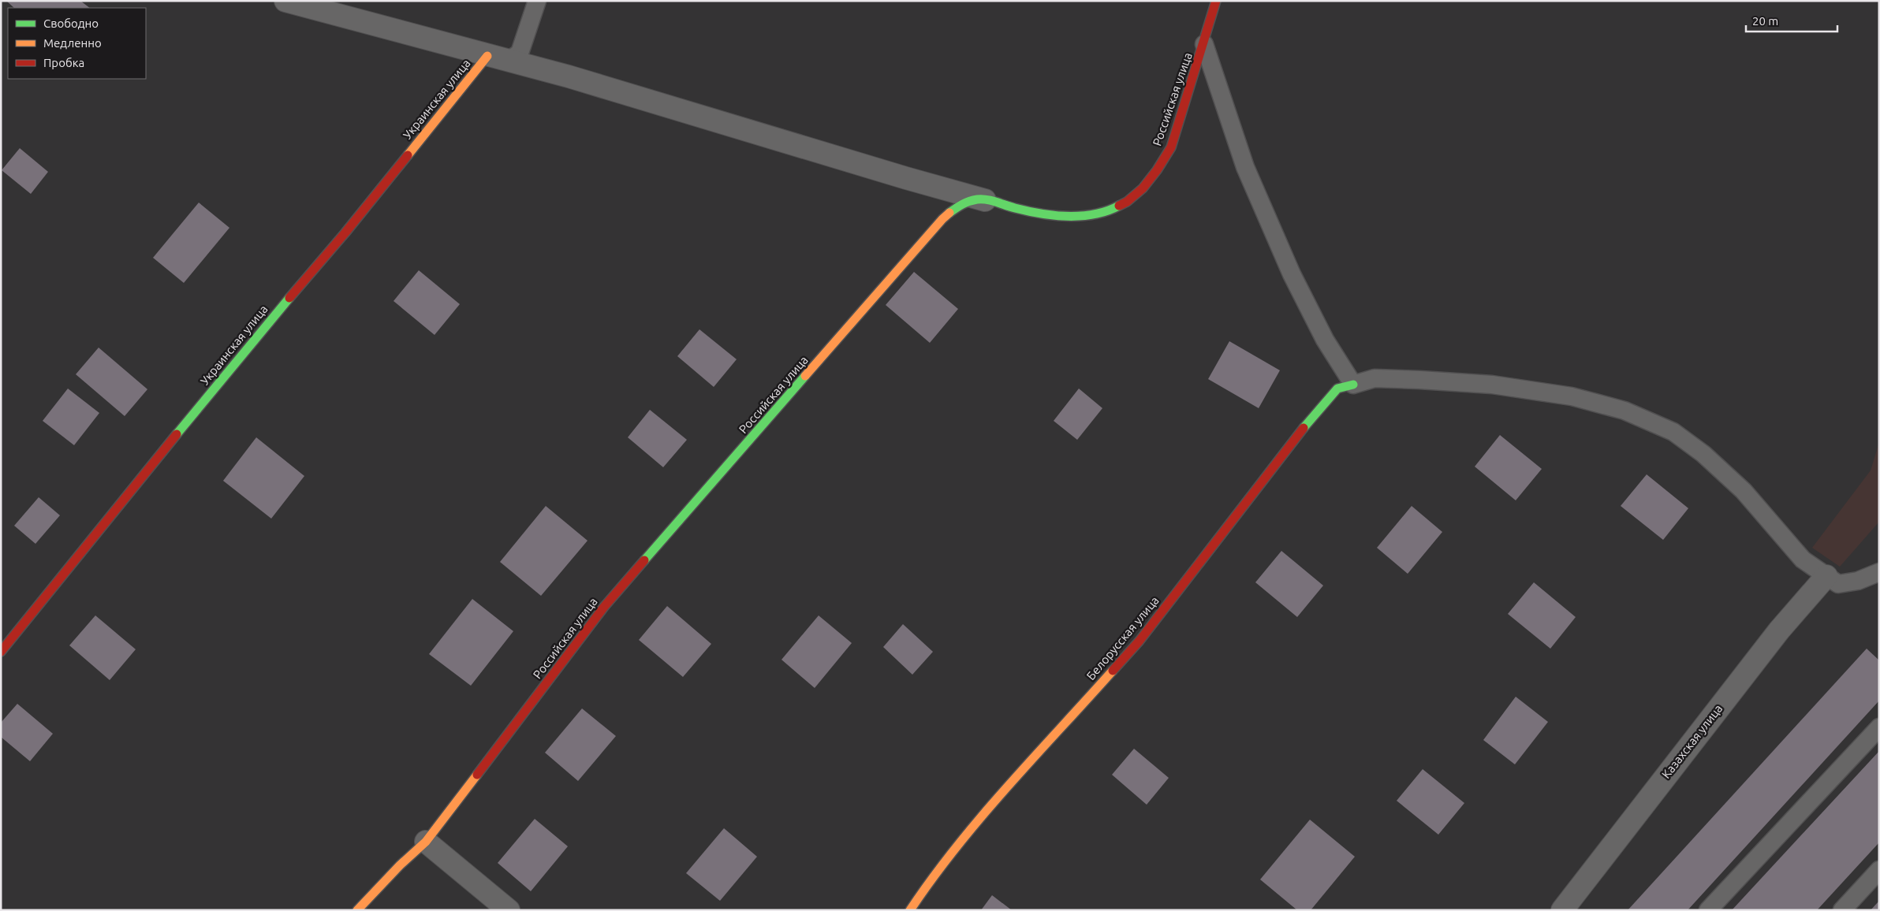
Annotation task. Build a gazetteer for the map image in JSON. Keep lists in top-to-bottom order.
{
  "streets": {
    "street": [
      "Украинская улица",
      "Российская улица",
      "Белорусская улица",
      "Казахская улица"
    ]
  },
  "legend": ["Свободно", "Медленно", "Пробка"],
  "scale_bar": "20 m"
}
